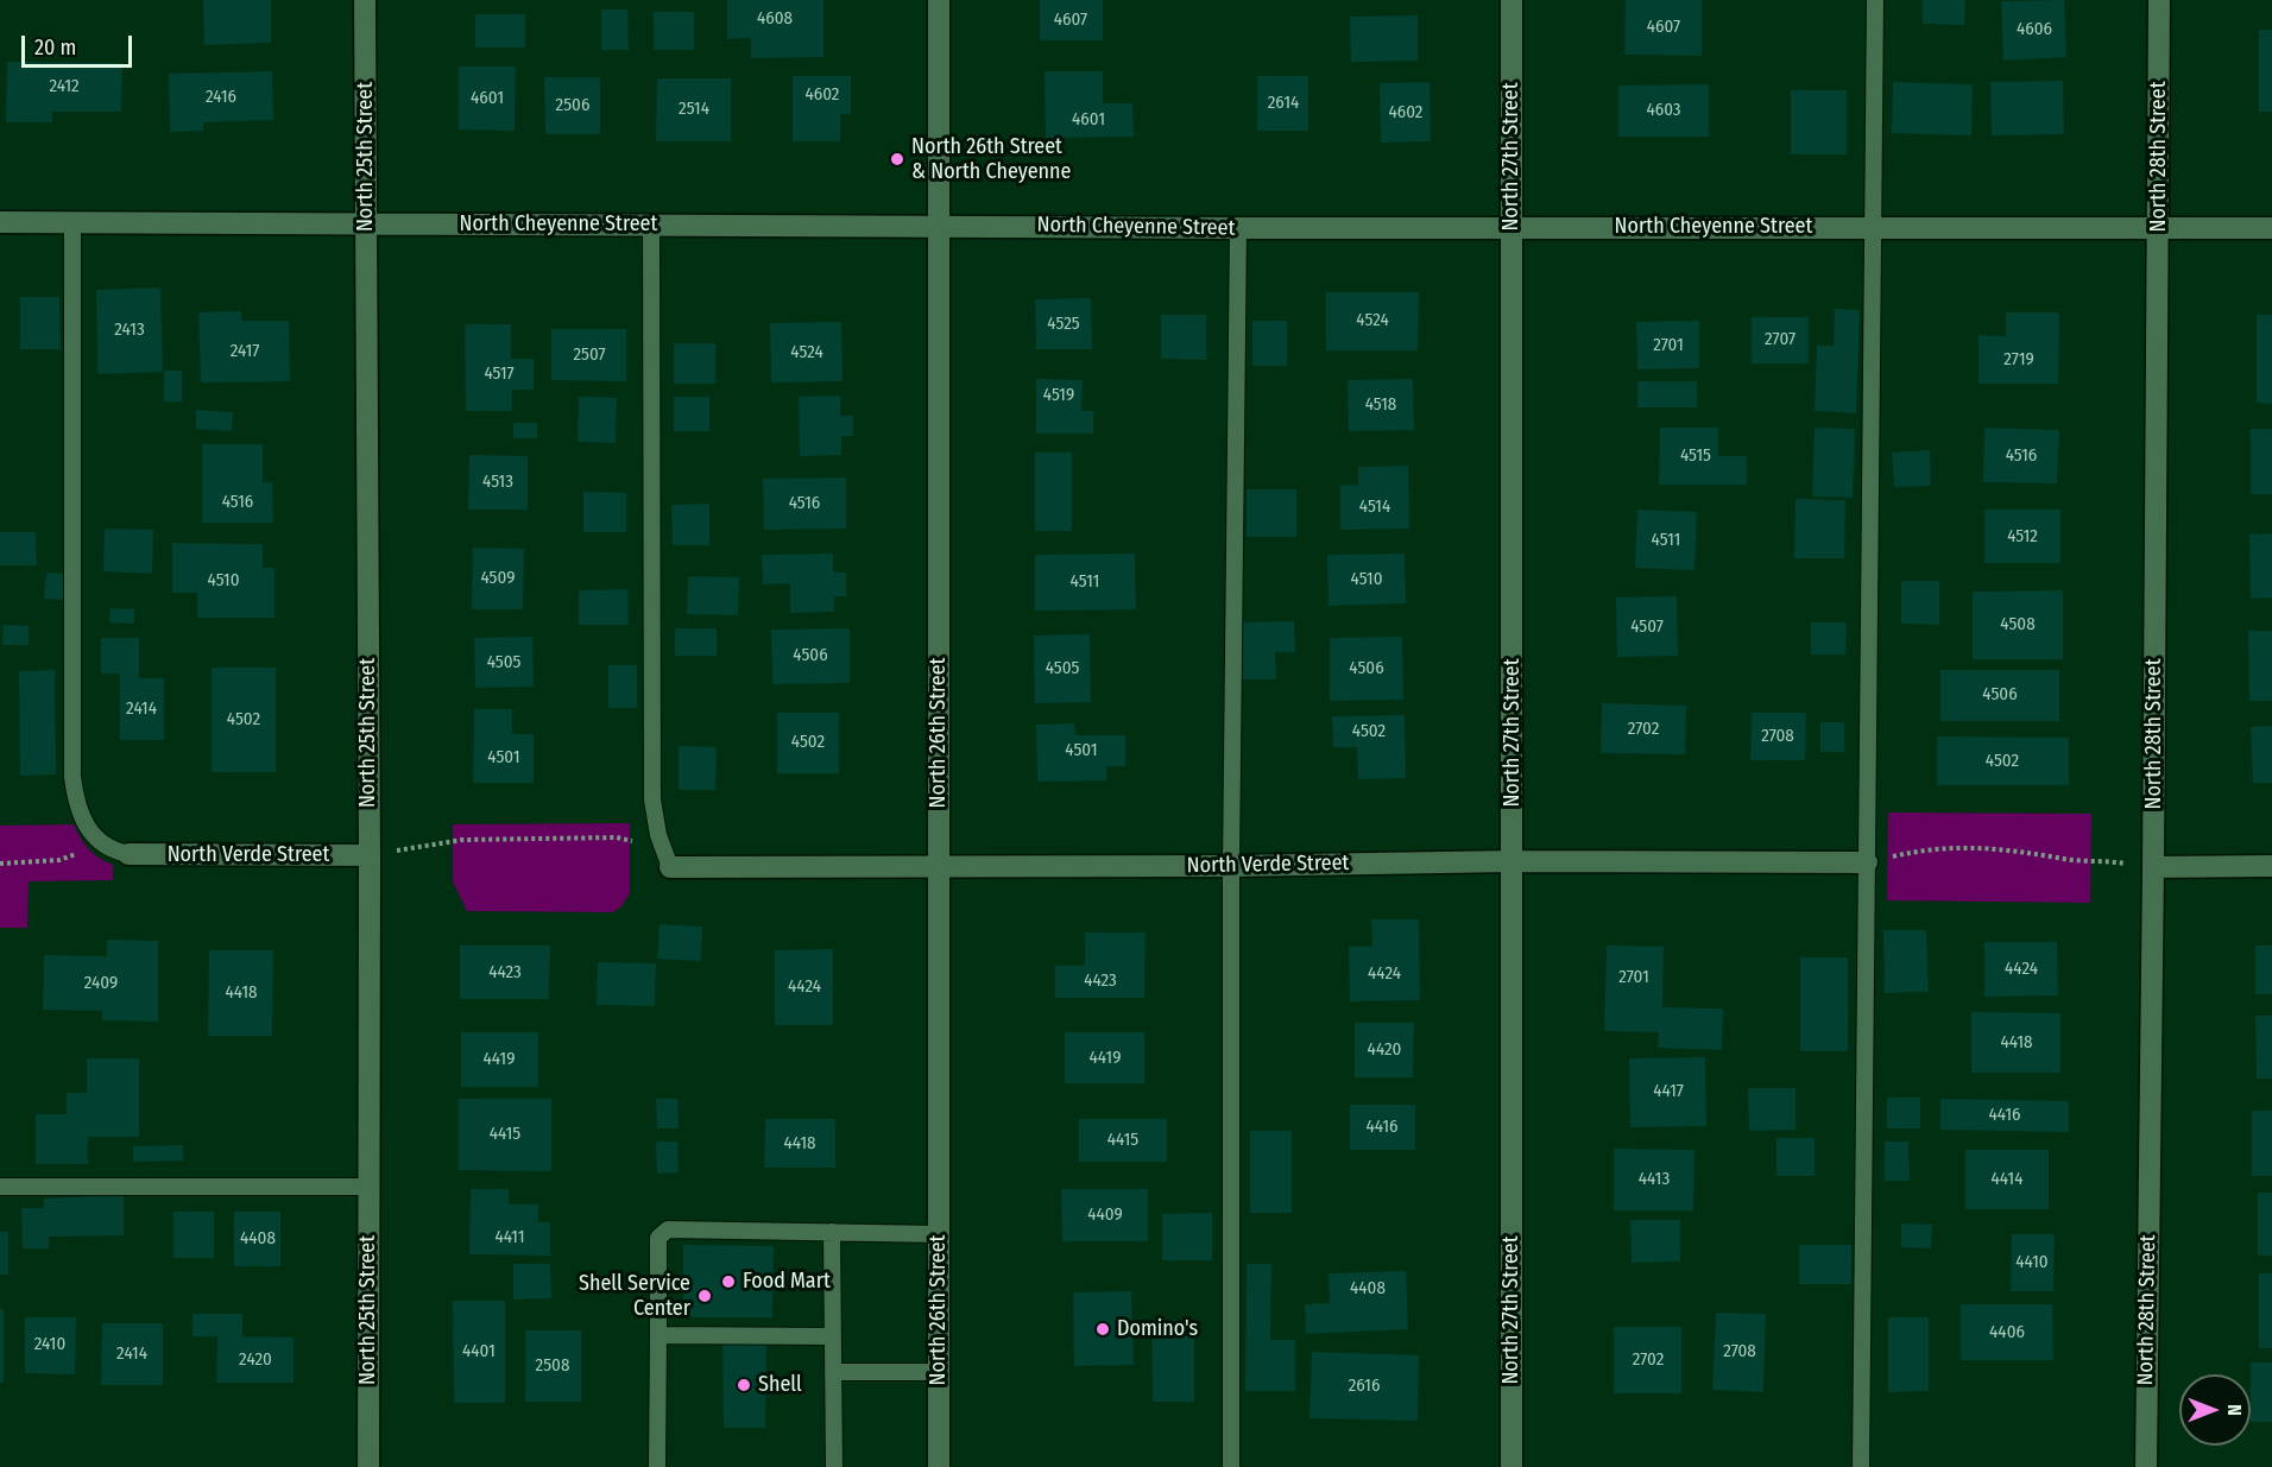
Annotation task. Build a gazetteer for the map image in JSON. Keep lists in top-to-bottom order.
{
  "streets": {
    "street": [
      "North 25th Street",
      "North 27th Street",
      "North 28th Street",
      "North Cheyenne Street",
      "North 26th Street",
      "North Verde Street"
    ]
  },
  "crossings": [
    ["North 25th Street", "North Cheyenne Street"],
    ["North 25th Street", "North Verde Street"],
    ["North 27th Street", "North Cheyenne Street"],
    ["North 27th Street", "North Verde Street"],
    ["North 28th Street", "North Cheyenne Street"],
    ["North Cheyenne Street", "North 26th Street"],
    ["North 26th Street", "North Verde Street"]
  ],
  "places": [
    "North 26th Street & North Cheyenne",
    "Food Mart",
    "Shell Service Center",
    "Domino's",
    "Shell"
  ],
  "house_numbers": [
    "4608",
    "4607",
    "4607",
    "4606",
    "2412",
    "4602",
    "2416",
    "4601",
    "2614",
    "2506",
    "2514",
    "4603",
    "4602",
    "4601",
    "4524",
    "4525",
    "2413",
    "2707",
    "2701",
    "2417",
    "4524",
    "2507",
    "2719",
    "4517",
    "4519",
    "4518",
    "4515",
    "4516",
    "4513",
    "4516",
    "4516",
    "4514",
    "4512",
    "4511",
    "4509",
    "4510",
    "4510",
    "4511",
    "4508",
    "4507",
    "4506",
    "4505",
    "4505",
    "4506",
    "4506",
    "2414",
    "4502",
    "2702",
    "4502",
    "2708",
    "4502",
    "4501",
    "4501",
    "4502",
    "4424",
    "4423",
    "4424",
    "2701",
    "4423",
    "2409",
    "4424",
    "4418",
    "4418",
    "4420",
    "4419",
    "4419",
    "4417",
    "4416",
    "4416",
    "4415",
    "4415",
    "4418",
    "4413",
    "4414",
    "4409",
    "4411",
    "4408",
    "4410",
    "4408",
    "4406",
    "2410",
    "4401",
    "2708",
    "2414",
    "2420",
    "2702",
    "2508",
    "2616"
  ],
  "scale_bar": "20 m",
  "north": "right"
}
